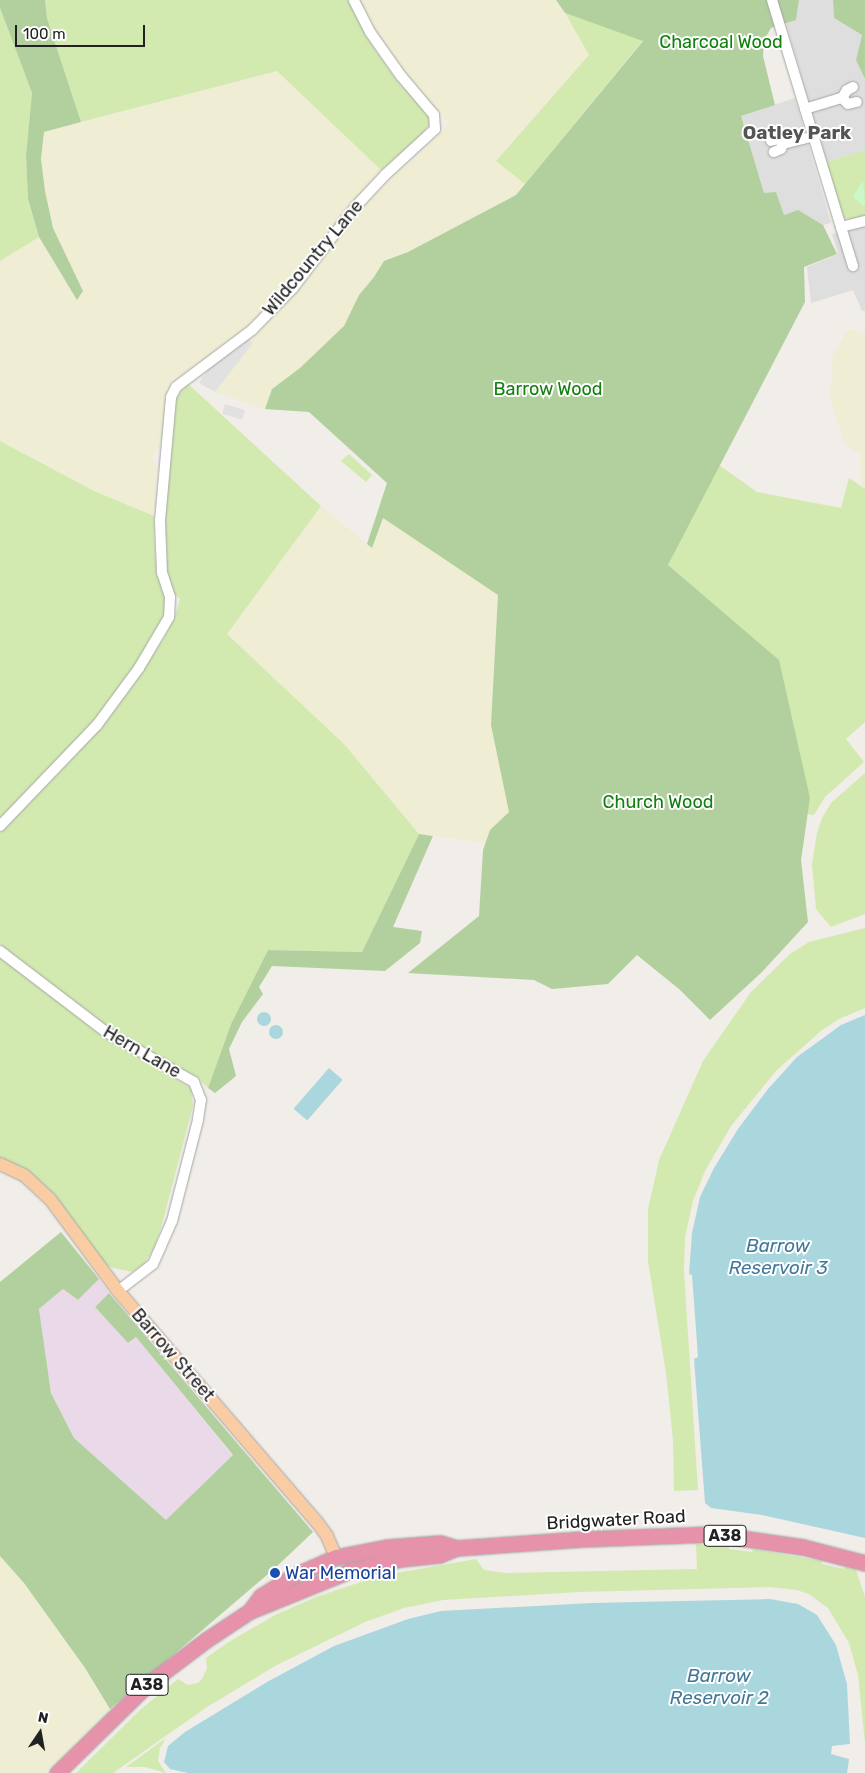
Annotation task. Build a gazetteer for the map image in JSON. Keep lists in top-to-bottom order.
{
  "streets": {
    "highway": ["Bridgwater Road", "A38"],
    "main road": ["Barrow Street"],
    "street": ["Wildcountry Lane", "Hern Lane"]
  },
  "crossings": [
    ["Hern Lane", "Barrow Street"],
    ["Barrow Street", "Bridgwater Road"]
  ],
  "districts": ["Oatley Park"],
  "water": ["Barrow Reservoir 3", "Barrow Reservoir 2"],
  "parks": ["Charcoal Wood", "Barrow Wood", "Church Wood"],
  "places": ["War Memorial"],
  "scale_bar": "100 m",
  "north": "top"
}
